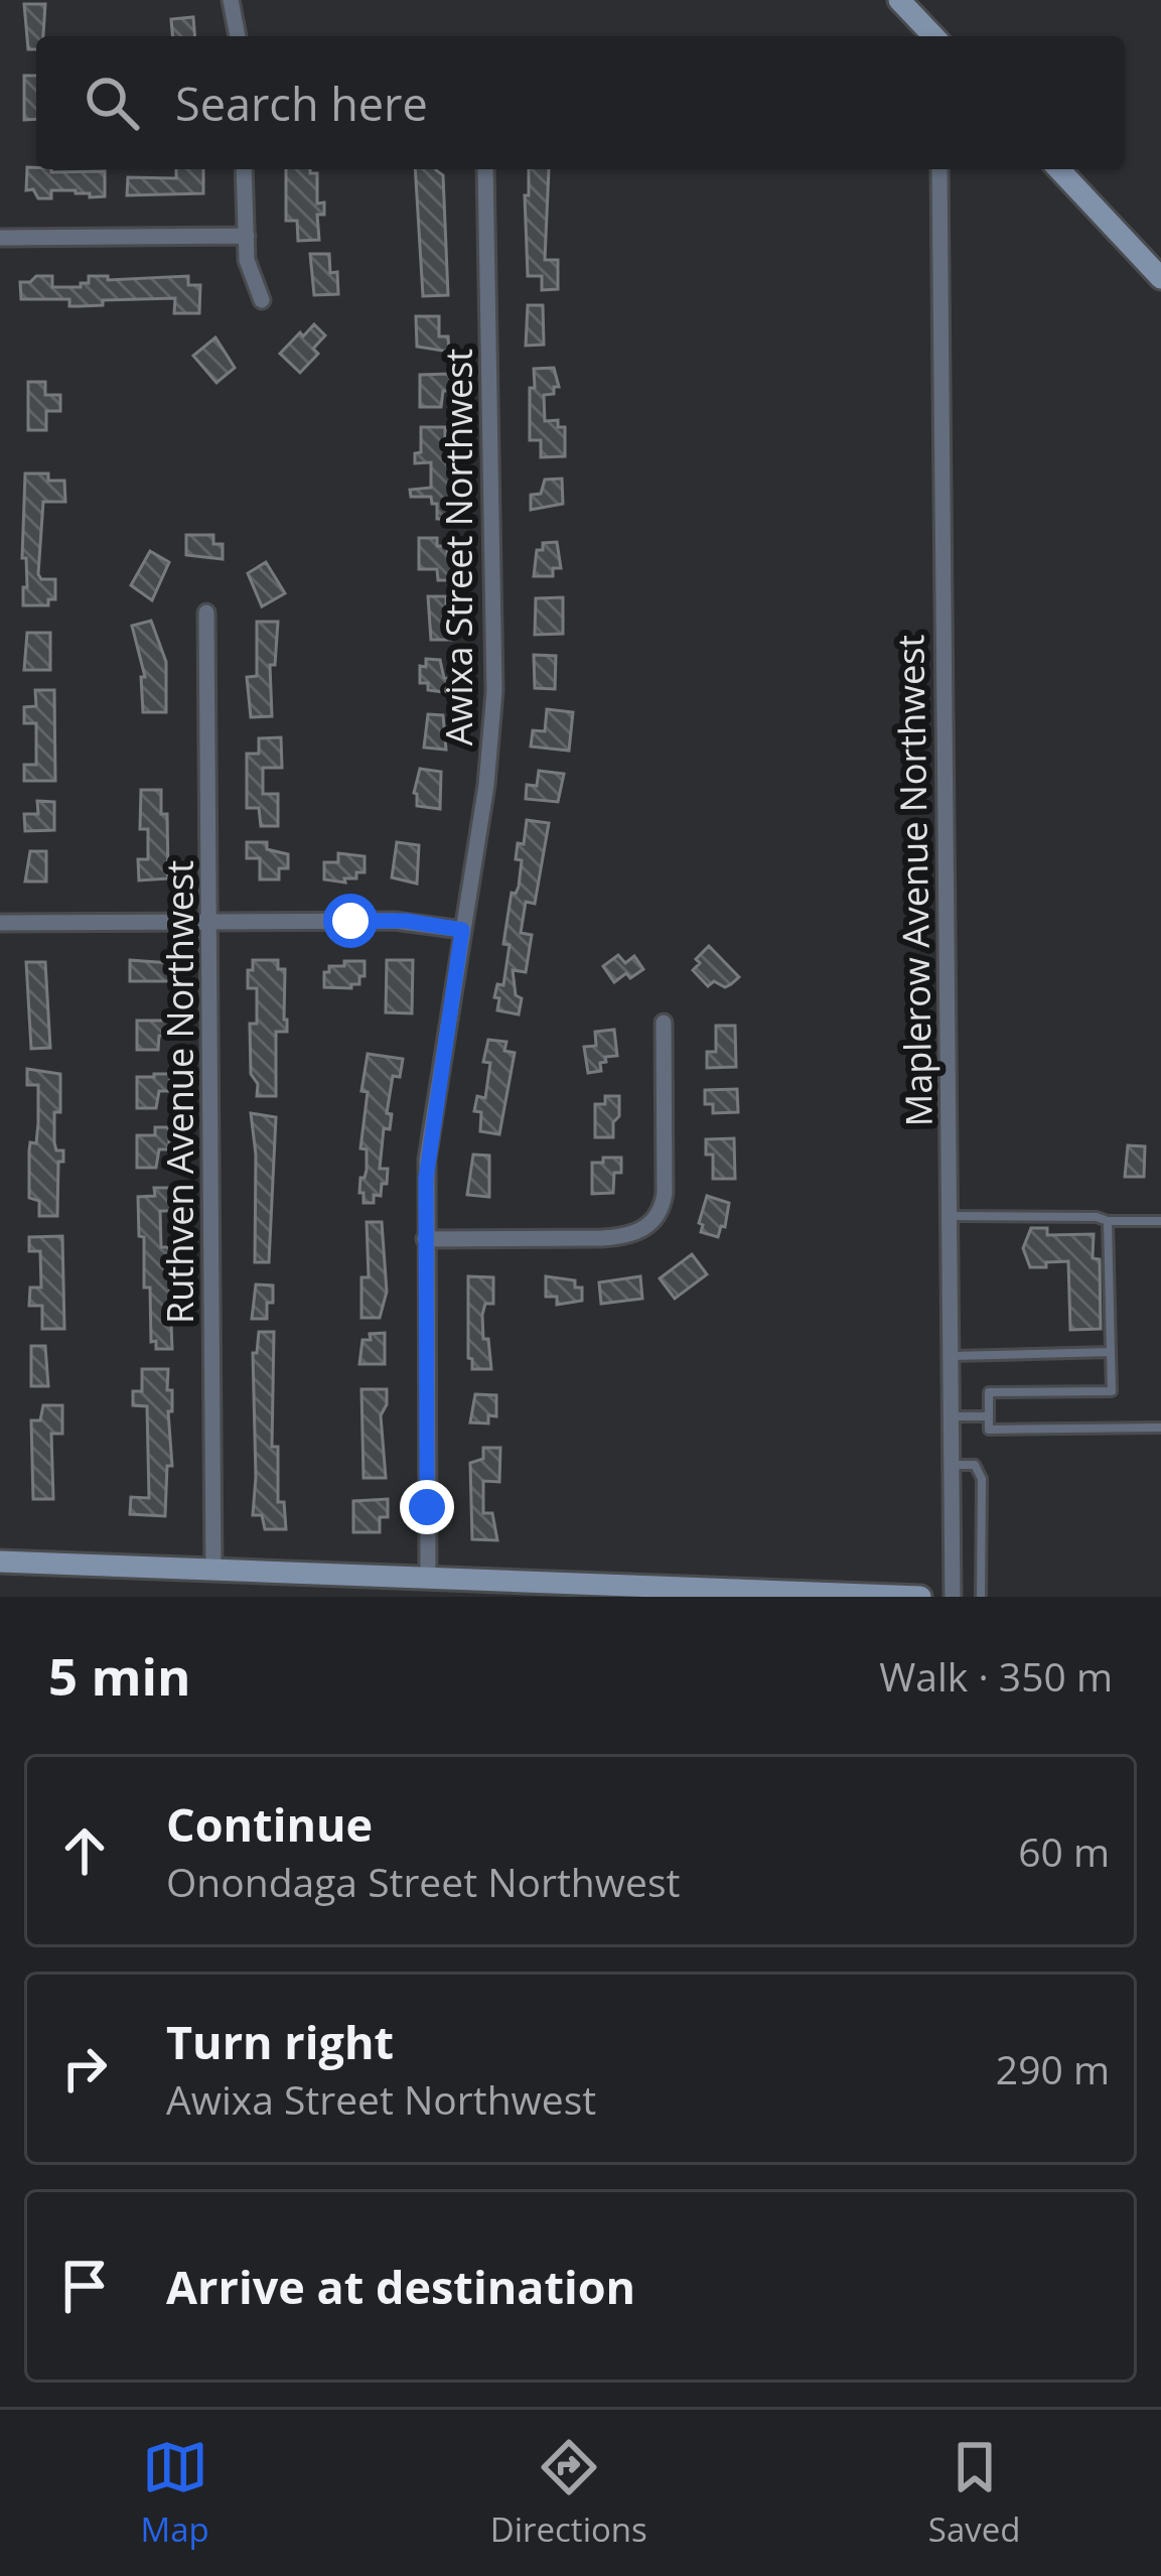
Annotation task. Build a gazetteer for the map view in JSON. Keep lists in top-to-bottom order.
{
  "streets": {
    "street": ["Awixa Street Northwest", "Maplerow Avenue Northwest", "Ruthven Avenue Northwest"]
  },
  "page": {
    "search": "Search here",
    "heading": ["5 min", "Walk · 350 m"],
    "list": [
      ["Continue", "Onondaga Street Northwest", "60 m"],
      ["Turn right", "Awixa Street Northwest", "290 m"],
      "Arrive at destination"
    ],
    "nav": ["Map", "Directions", "Saved"]
  }
}
